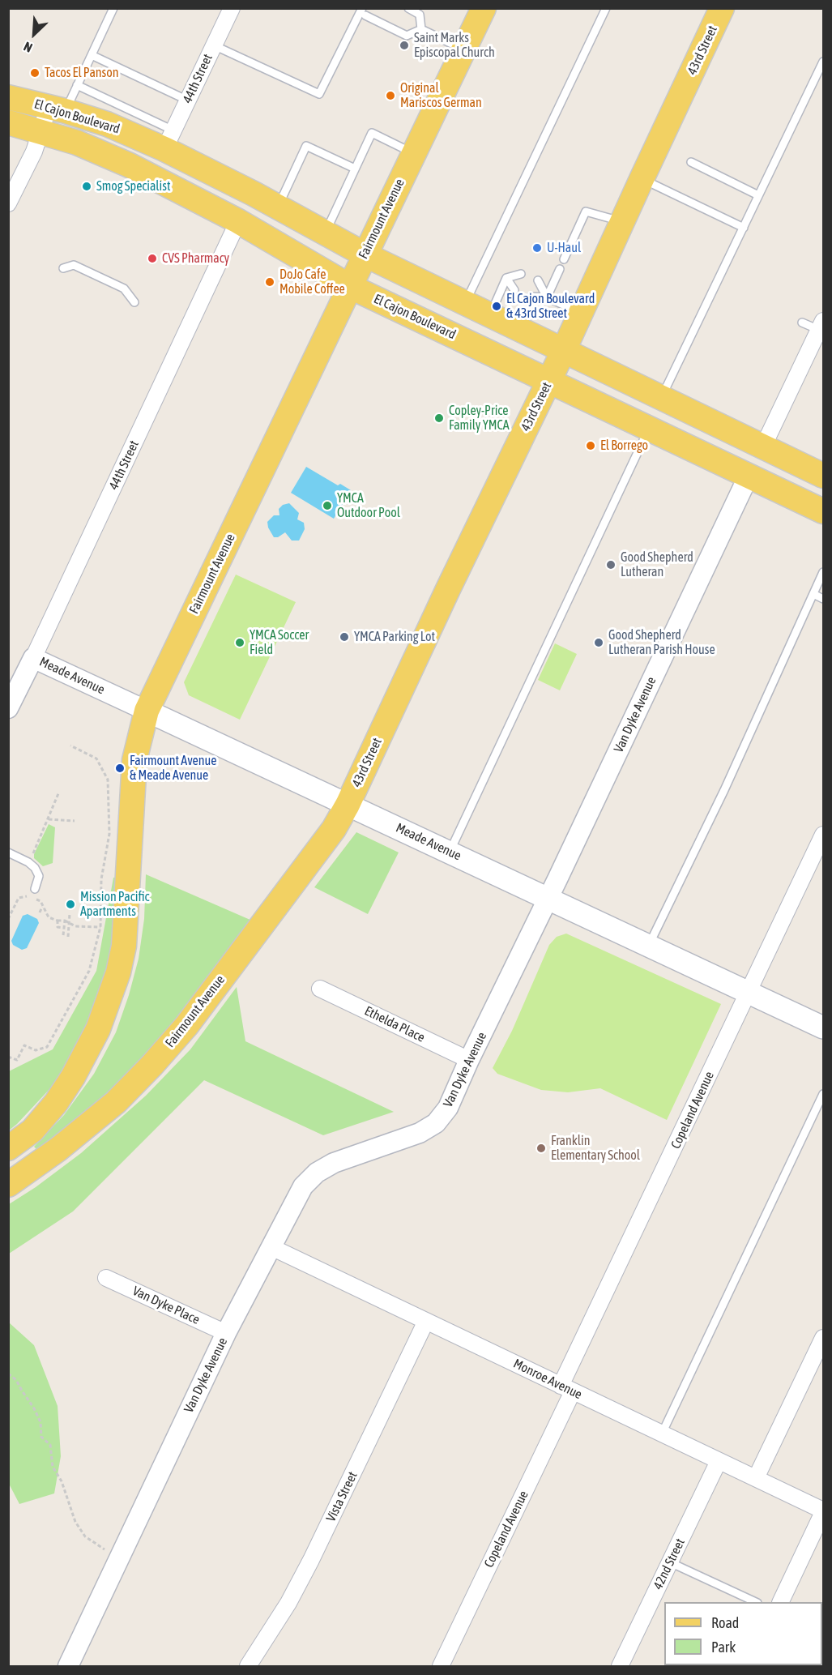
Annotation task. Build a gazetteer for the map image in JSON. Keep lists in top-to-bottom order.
{
  "streets": {
    "main road": [
      "43rd Street",
      "El Cajon Boulevard",
      "Fairmount Avenue",
      "Meade Avenue"
    ],
    "street": [
      "44th Street",
      "Van Dyke Avenue",
      "Ethelda Place",
      "Copeland Avenue",
      "Van Dyke Place",
      "Monroe Avenue",
      "Vista Street",
      "42nd Street"
    ]
  },
  "crossings": [
    ["43rd Street", "El Cajon Boulevard"],
    ["43rd Street", "Fairmount Avenue"],
    ["43rd Street", "Meade Avenue"],
    ["44th Street", "El Cajon Boulevard"],
    ["44th Street", "Meade Avenue"],
    ["El Cajon Boulevard", "Fairmount Avenue"],
    ["El Cajon Boulevard", "Van Dyke Avenue"],
    ["Fairmount Avenue", "Meade Avenue"],
    ["Meade Avenue", "Van Dyke Avenue"],
    ["Meade Avenue", "Copeland Avenue"],
    ["Van Dyke Avenue", "Ethelda Place"],
    ["Van Dyke Avenue", "Van Dyke Place"],
    ["Van Dyke Avenue", "Monroe Avenue"],
    ["Copeland Avenue", "Monroe Avenue"],
    ["Monroe Avenue", "Vista Street"],
    ["Monroe Avenue", "42nd Street"]
  ],
  "places": [
    "Saint Marks Episcopal Church",
    "Tacos El Panson",
    "Original Mariscos German",
    "Smog Specialist",
    "U-Haul",
    "CVS Pharmacy",
    "DoJo Cafe Mobile Coffee",
    "El Cajon Boulevard & 43rd Street",
    "Copley-Price Family YMCA",
    "El Borrego",
    "YMCA Outdoor Pool",
    "Good Shepherd Lutheran",
    "YMCA Parking Lot",
    "YMCA Soccer Field",
    "Good Shepherd Lutheran Parish House",
    "Fairmount Avenue & Meade Avenue",
    "Mission Pacific Apartments",
    "Franklin Elementary School"
  ],
  "legend": ["Road", "Park"],
  "north": "bottom left"
}
